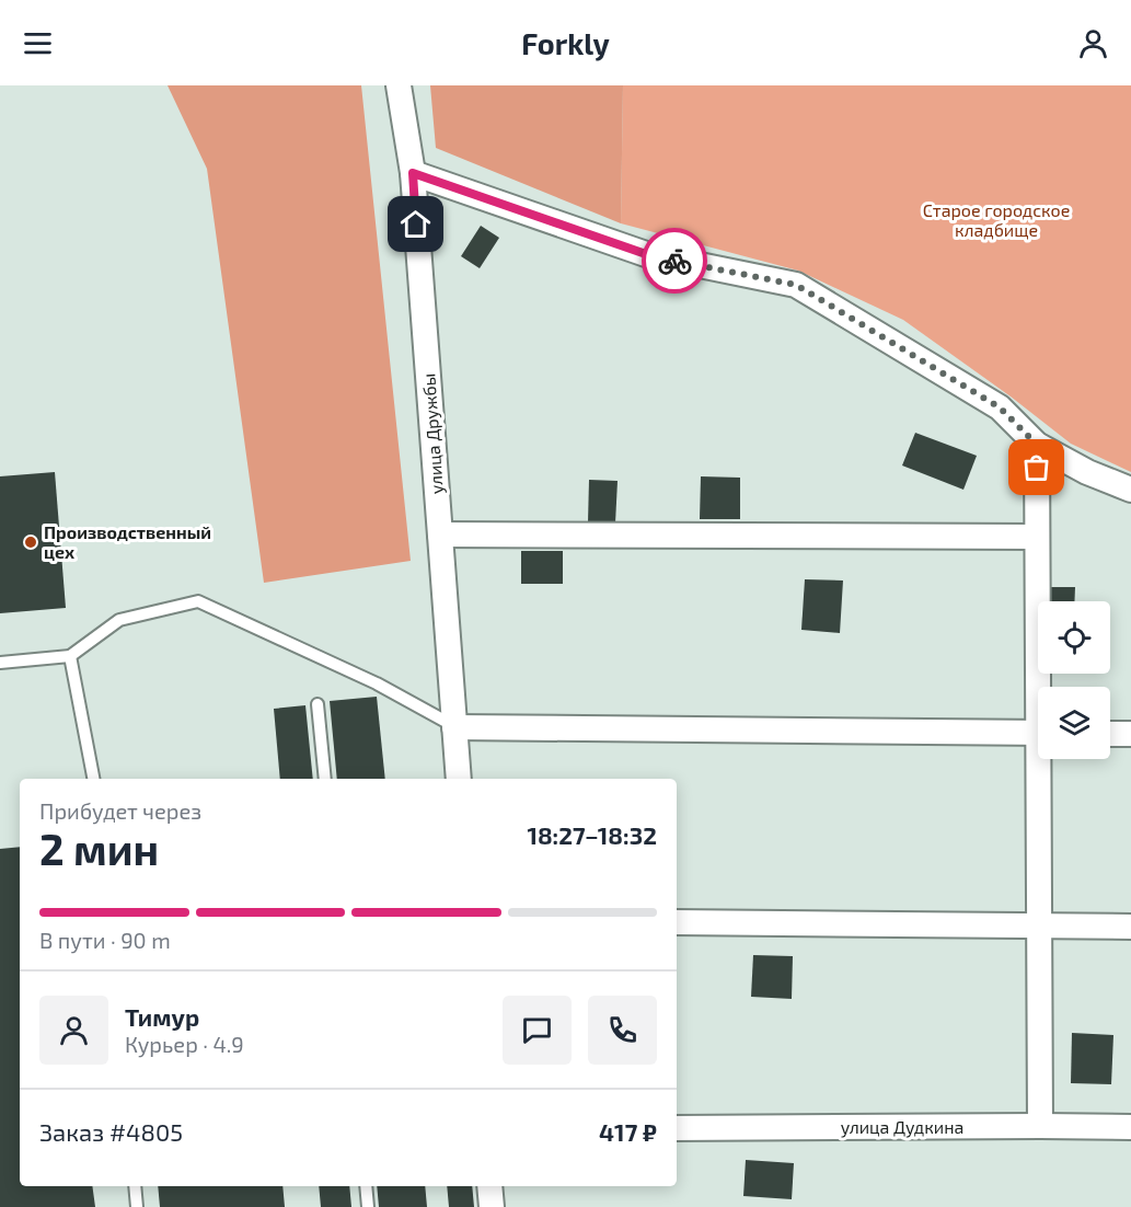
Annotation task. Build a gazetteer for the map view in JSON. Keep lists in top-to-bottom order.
{
  "streets": {
    "street": ["улица Дружбы", "улица Дудкина"]
  },
  "parks": ["Старое городское кладбище"],
  "places": ["Производственный цех"],
  "page": {
    "header": "Forkly",
    "heading": ["2 мин", "Прибудет через", "18:27–18:32"],
    "panel": [
      "Тимур",
      "Курьер · 4.9",
      "Заказ #4805",
      "417 ₽"
    ],
    "bar": "В пути · 90 m"
  }
}
